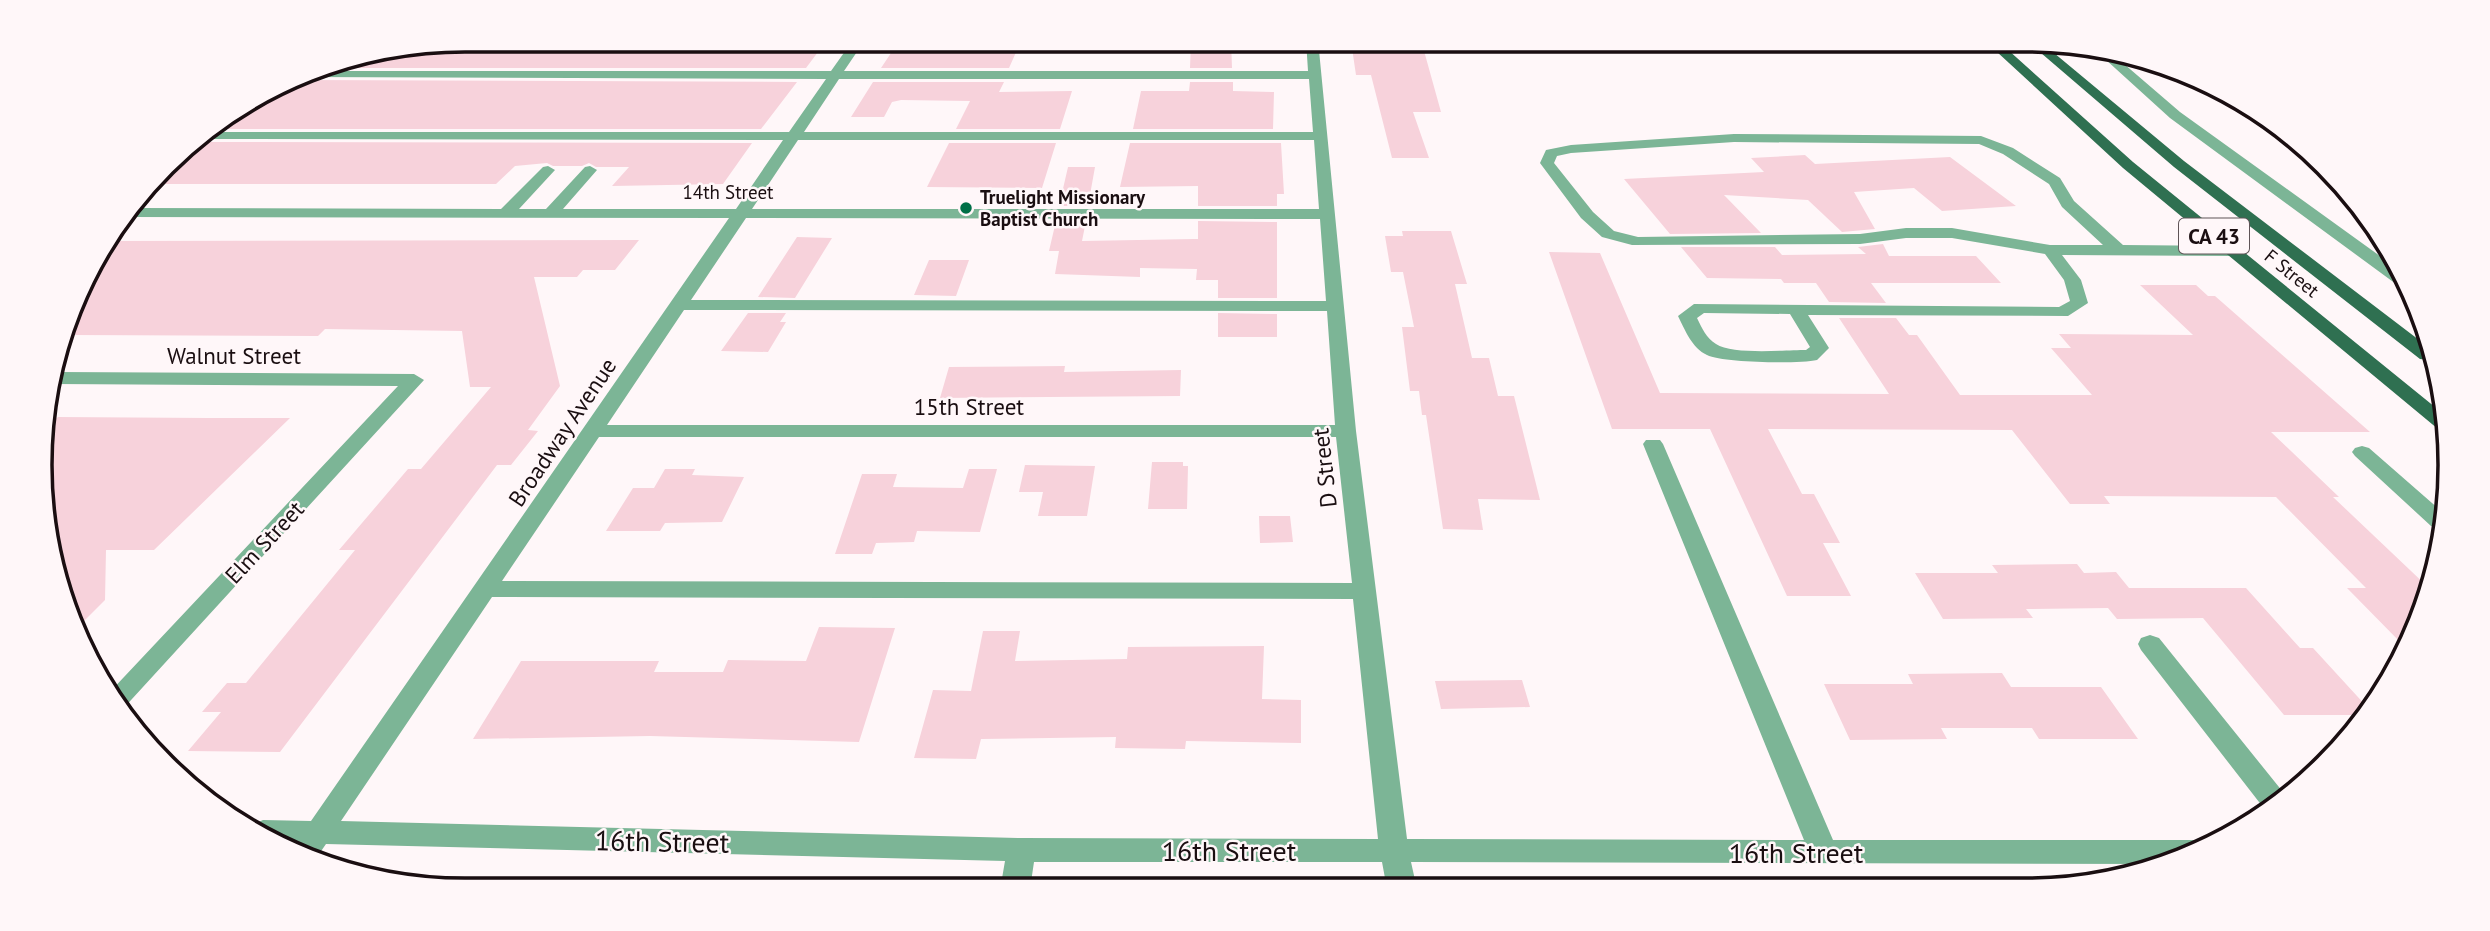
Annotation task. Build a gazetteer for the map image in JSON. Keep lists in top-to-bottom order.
{
  "streets": {
    "main road": ["CA 43", "F Street"],
    "street": [
      "14th Street",
      "Walnut Street",
      "15th Street",
      "Broadway Avenue",
      "D Street",
      "Elm Street",
      "16th Street"
    ]
  },
  "crossings": [
    ["14th Street", "Broadway Avenue"],
    ["14th Street", "D Street"],
    ["Walnut Street", "Elm Street"],
    ["15th Street", "Broadway Avenue"],
    ["15th Street", "D Street"],
    ["Broadway Avenue", "16th Street"],
    ["D Street", "16th Street"]
  ],
  "places": ["Truelight Missionary Baptist Church"]
}
